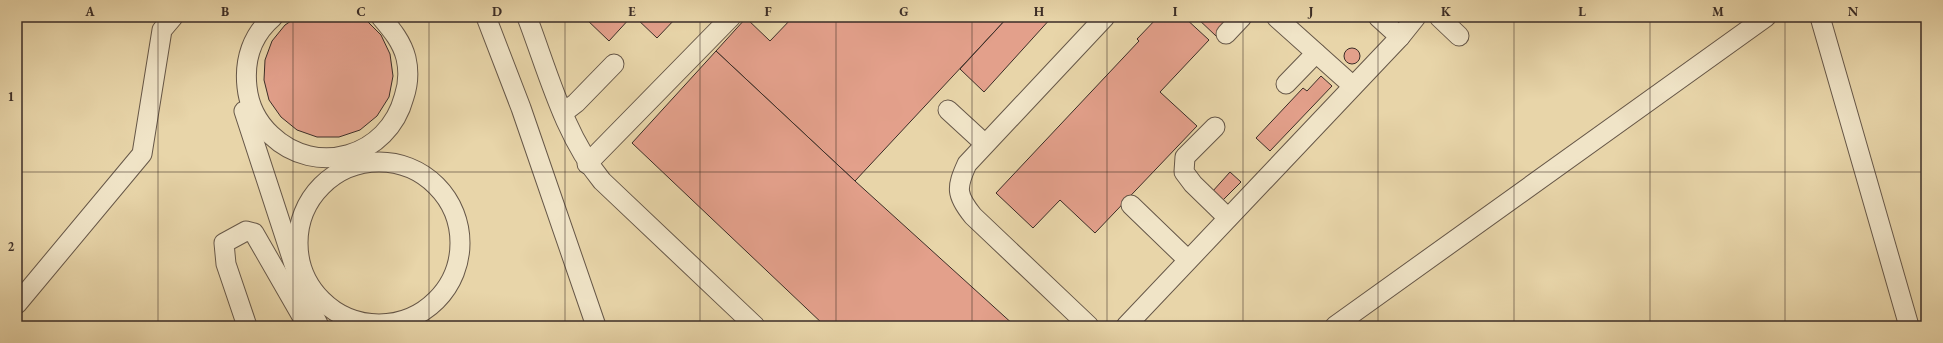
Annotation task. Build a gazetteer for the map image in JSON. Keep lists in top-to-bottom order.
{
  "grid": {
    "columns": [
      "A",
      "B",
      "C",
      "D",
      "E",
      "F",
      "G",
      "H",
      "I",
      "J",
      "K",
      "L",
      "M",
      "N"
    ],
    "rows": ["1", "2"]
  }
}
